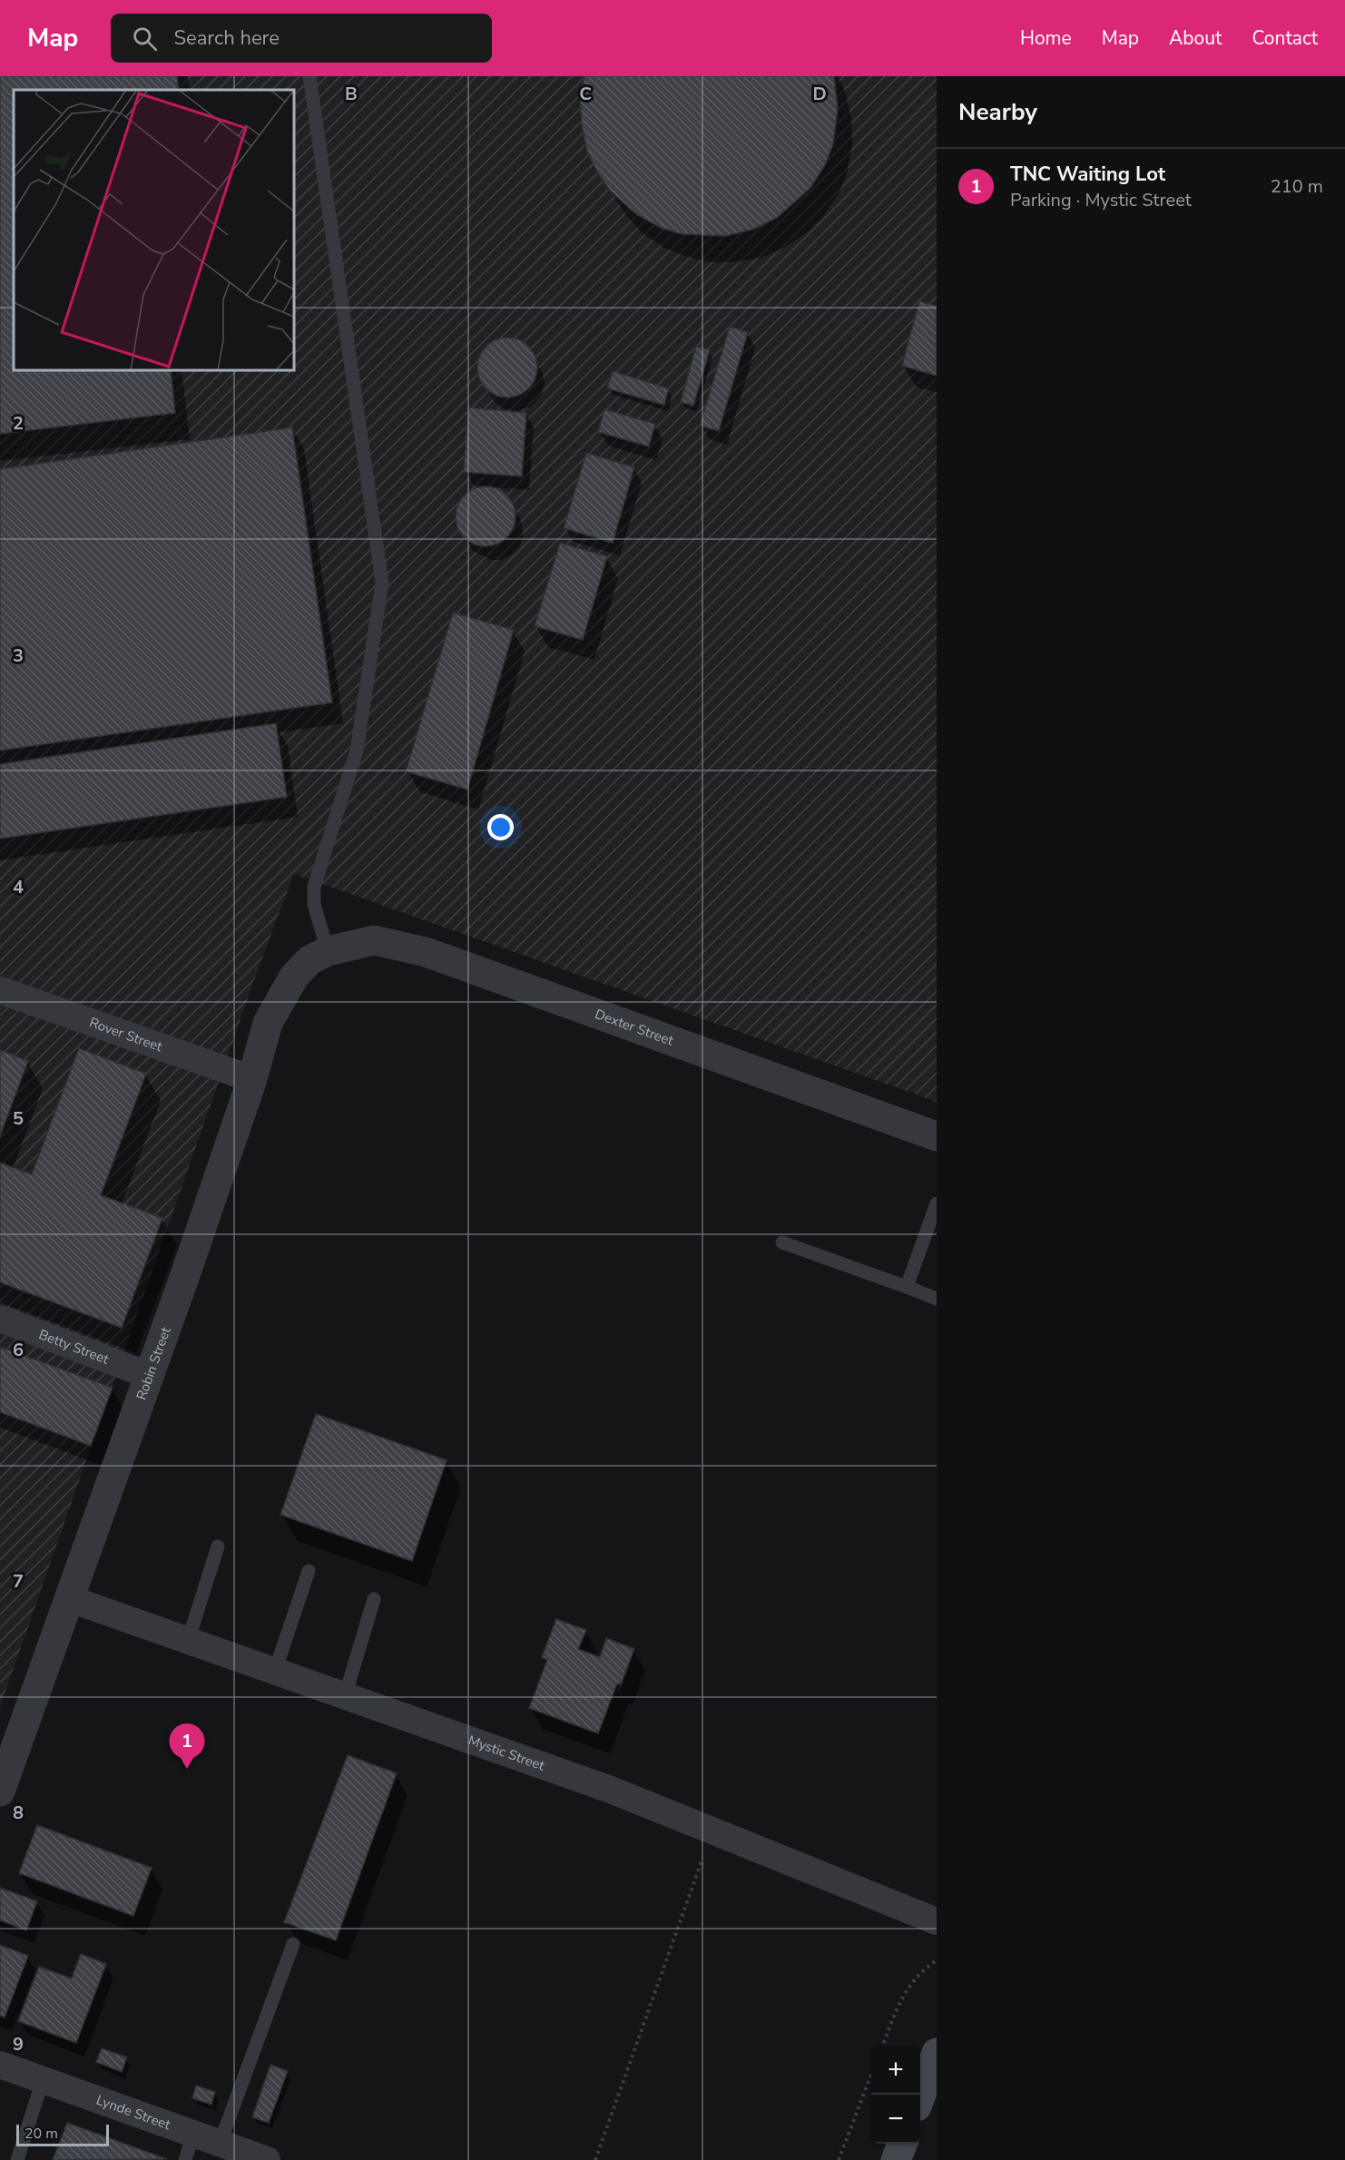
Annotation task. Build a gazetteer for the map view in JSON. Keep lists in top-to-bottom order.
{
  "streets": {
    "street": [
      "Dexter Street",
      "Rover Street",
      "Betty Street",
      "Robin Street",
      "Mystic Street",
      "Lynde Street"
    ]
  },
  "crossings": [
    ["Dexter Street", "Robin Street"],
    ["Rover Street", "Robin Street"],
    ["Betty Street", "Robin Street"],
    ["Robin Street", "Mystic Street"]
  ],
  "scale_bar": "20 m",
  "page": {
    "header": "Map",
    "search": "Search here",
    "nav": [
      "Home",
      "Map",
      "About",
      "Contact"
    ],
    "heading": "Nearby",
    "list": [
      {
        "mark": "1",
        "name": "TNC Waiting Lot",
        "note": "Parking · Mystic Street",
        "value": "210 m"
      }
    ],
    "pins": "1",
    "map_buttons": ["+", "−"],
    "scale": "20 m"
  },
  "grid": {
    "columns": ["B", "C", "D"],
    "rows": [
      "2",
      "3",
      "4",
      "5",
      "6",
      "7",
      "8",
      "9"
    ]
  }
}
